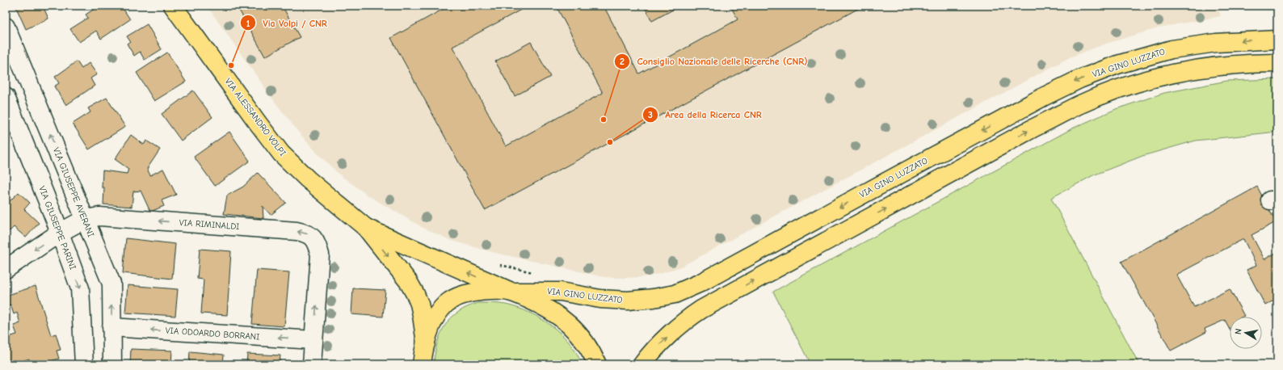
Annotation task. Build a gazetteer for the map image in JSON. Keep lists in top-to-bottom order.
{
  "streets": {
    "main road": ["VIA GINO LUZZATO", "VIA ALESSANDRO VOLPI"],
    "street": [
      "VIA GIUSEPPE AVERANI",
      "VIA RIMINALDI",
      "VIA GIUSEPPE PARINI",
      "VIA ODOARDO BORRANI"
    ]
  },
  "crossings": [
    ["VIA GINO LUZZATO", "VIA ALESSANDRO VOLPI"],
    ["VIA GIUSEPPE AVERANI", "VIA RIMINALDI"],
    ["VIA GIUSEPPE AVERANI", "VIA ODOARDO BORRANI"],
    ["VIA RIMINALDI", "VIA ODOARDO BORRANI"]
  ],
  "one_way": ["VIA GIUSEPPE AVERANI", "VIA GIUSEPPE PARINI", "VIA ODOARDO BORRANI"],
  "places": ["Via Volpi / CNR", "Consiglio Nazionale delle Ricerche (CNR)", "Area della Ricerca CNR"],
  "north": "left"
}
